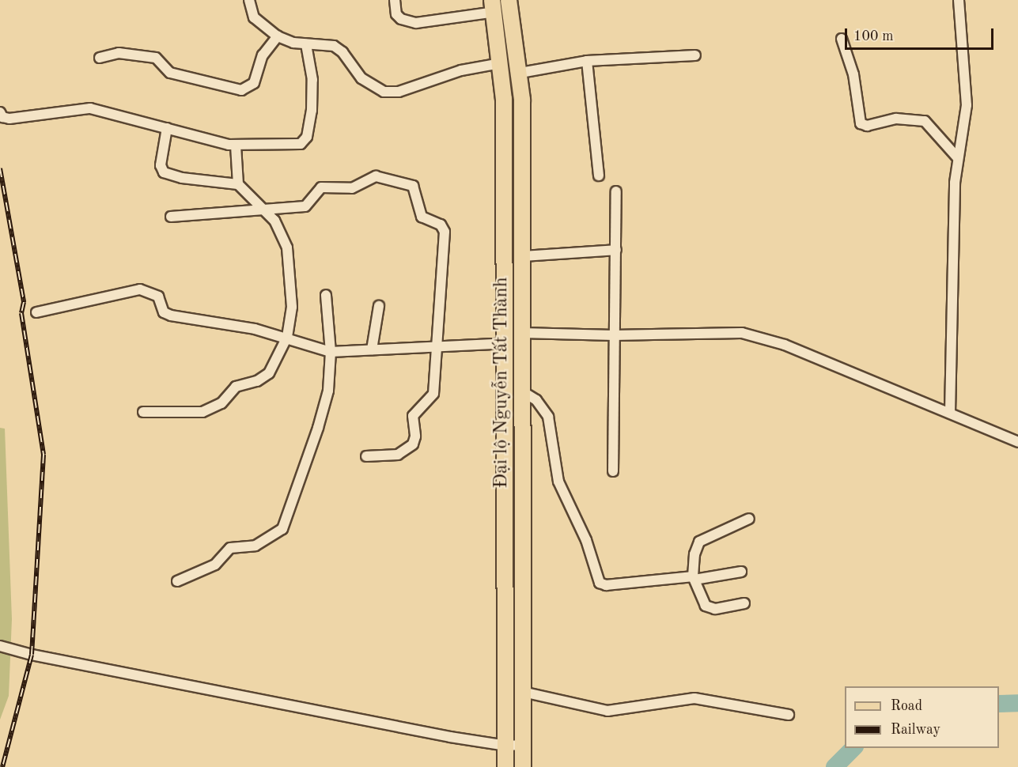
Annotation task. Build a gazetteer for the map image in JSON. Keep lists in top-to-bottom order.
{
  "streets": {
    "main road": ["Đại lộ Nguyễn Tất Thành"]
  },
  "legend": ["Road", "Railway"],
  "scale_bar": "100 m"
}
